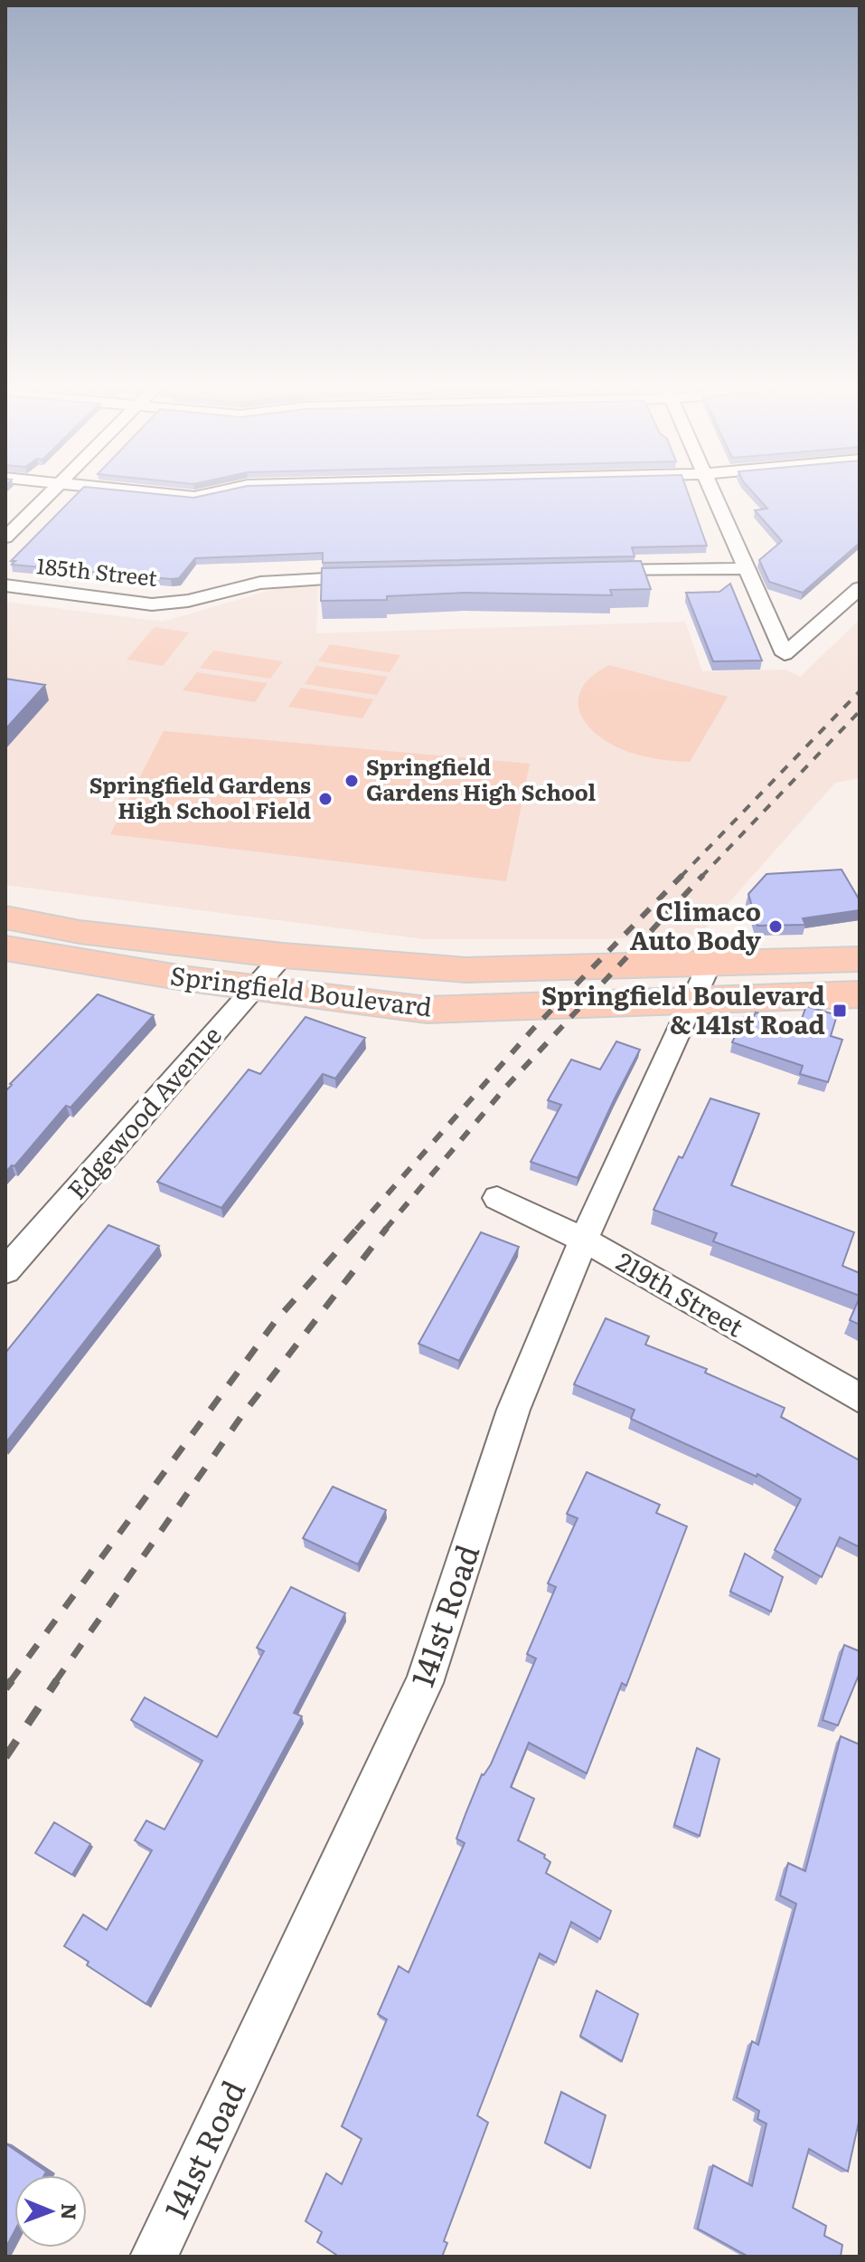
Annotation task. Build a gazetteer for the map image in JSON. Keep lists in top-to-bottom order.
{
  "streets": {
    "main road": ["Springfield Boulevard"],
    "street": [
      "185th Street",
      "Edgewood Avenue",
      "219th Street",
      "141st Road"
    ]
  },
  "crossings": [
    ["Springfield Boulevard", "Edgewood Avenue"],
    ["Springfield Boulevard", "141st Road"],
    ["219th Street", "141st Road"]
  ],
  "places": {
    "other": ["Springfield Gardens High School", "Springfield Gardens High School Field", "Climaco Auto Body"],
    "transit": ["Springfield Boulevard & 141st Road"]
  },
  "north": "right"
}
